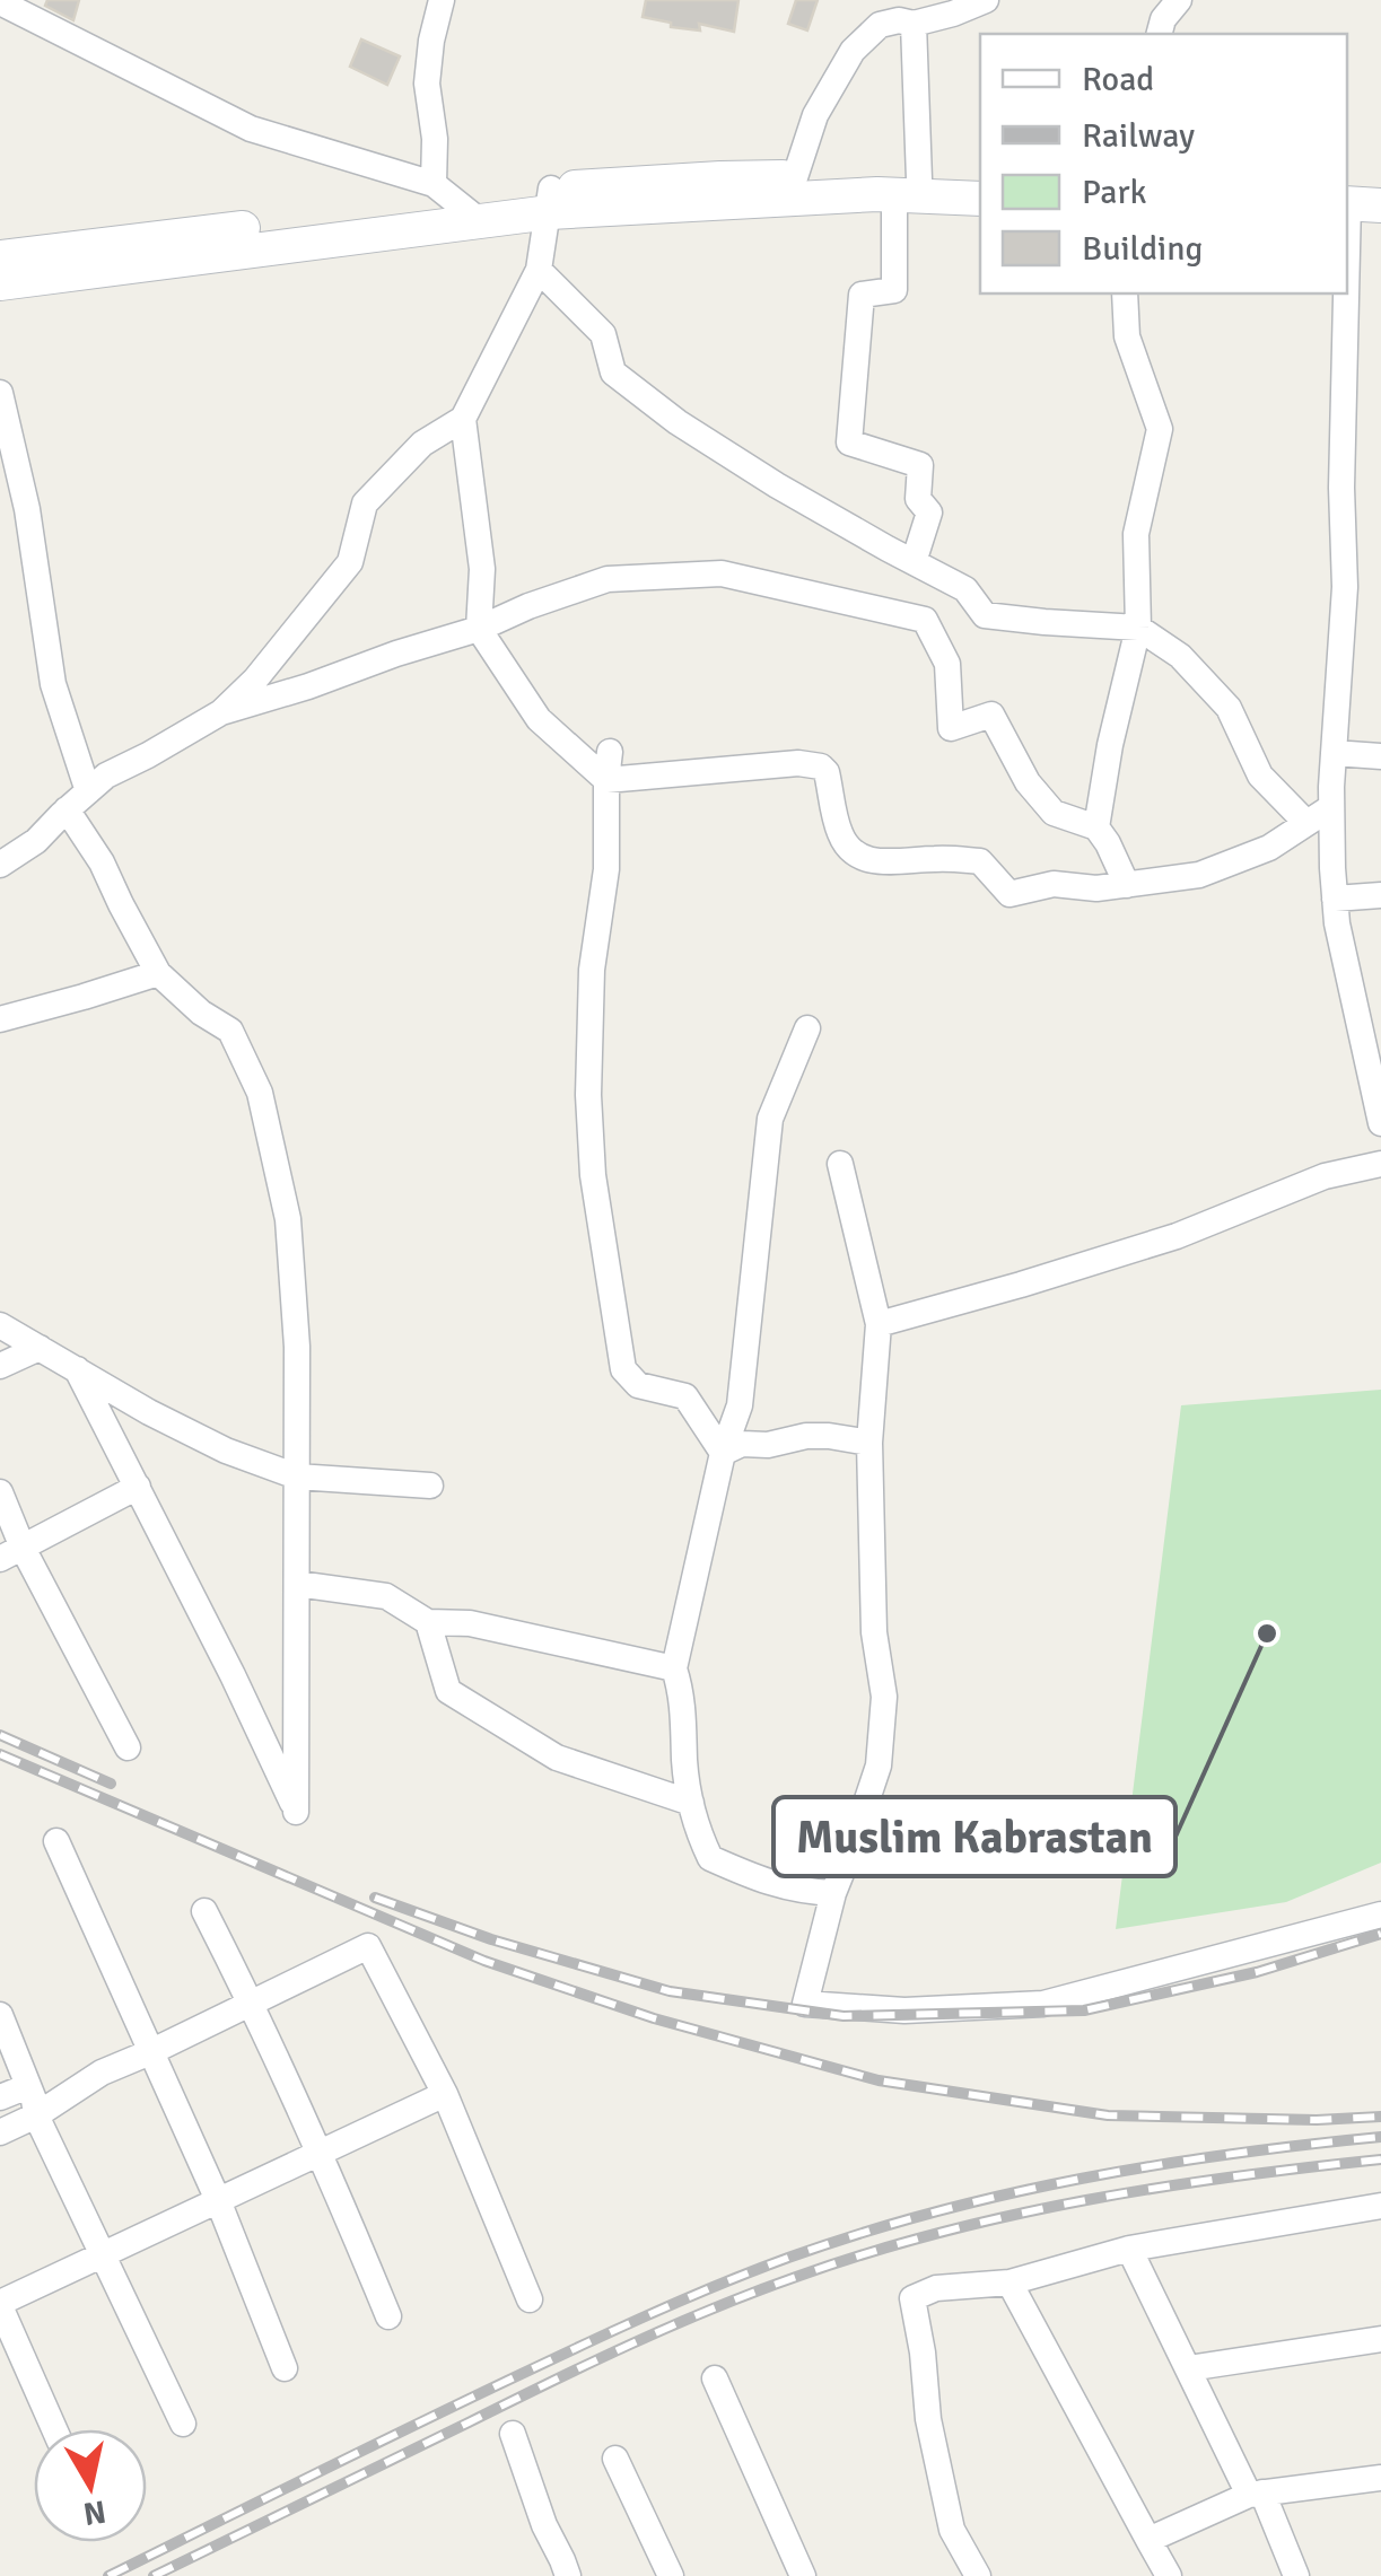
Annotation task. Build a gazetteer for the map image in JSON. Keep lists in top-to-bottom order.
{
  "places": ["Muslim Kabrastan"],
  "legend": [
    "Road",
    "Railway",
    "Park",
    "Building"
  ],
  "north": "bottom"
}
